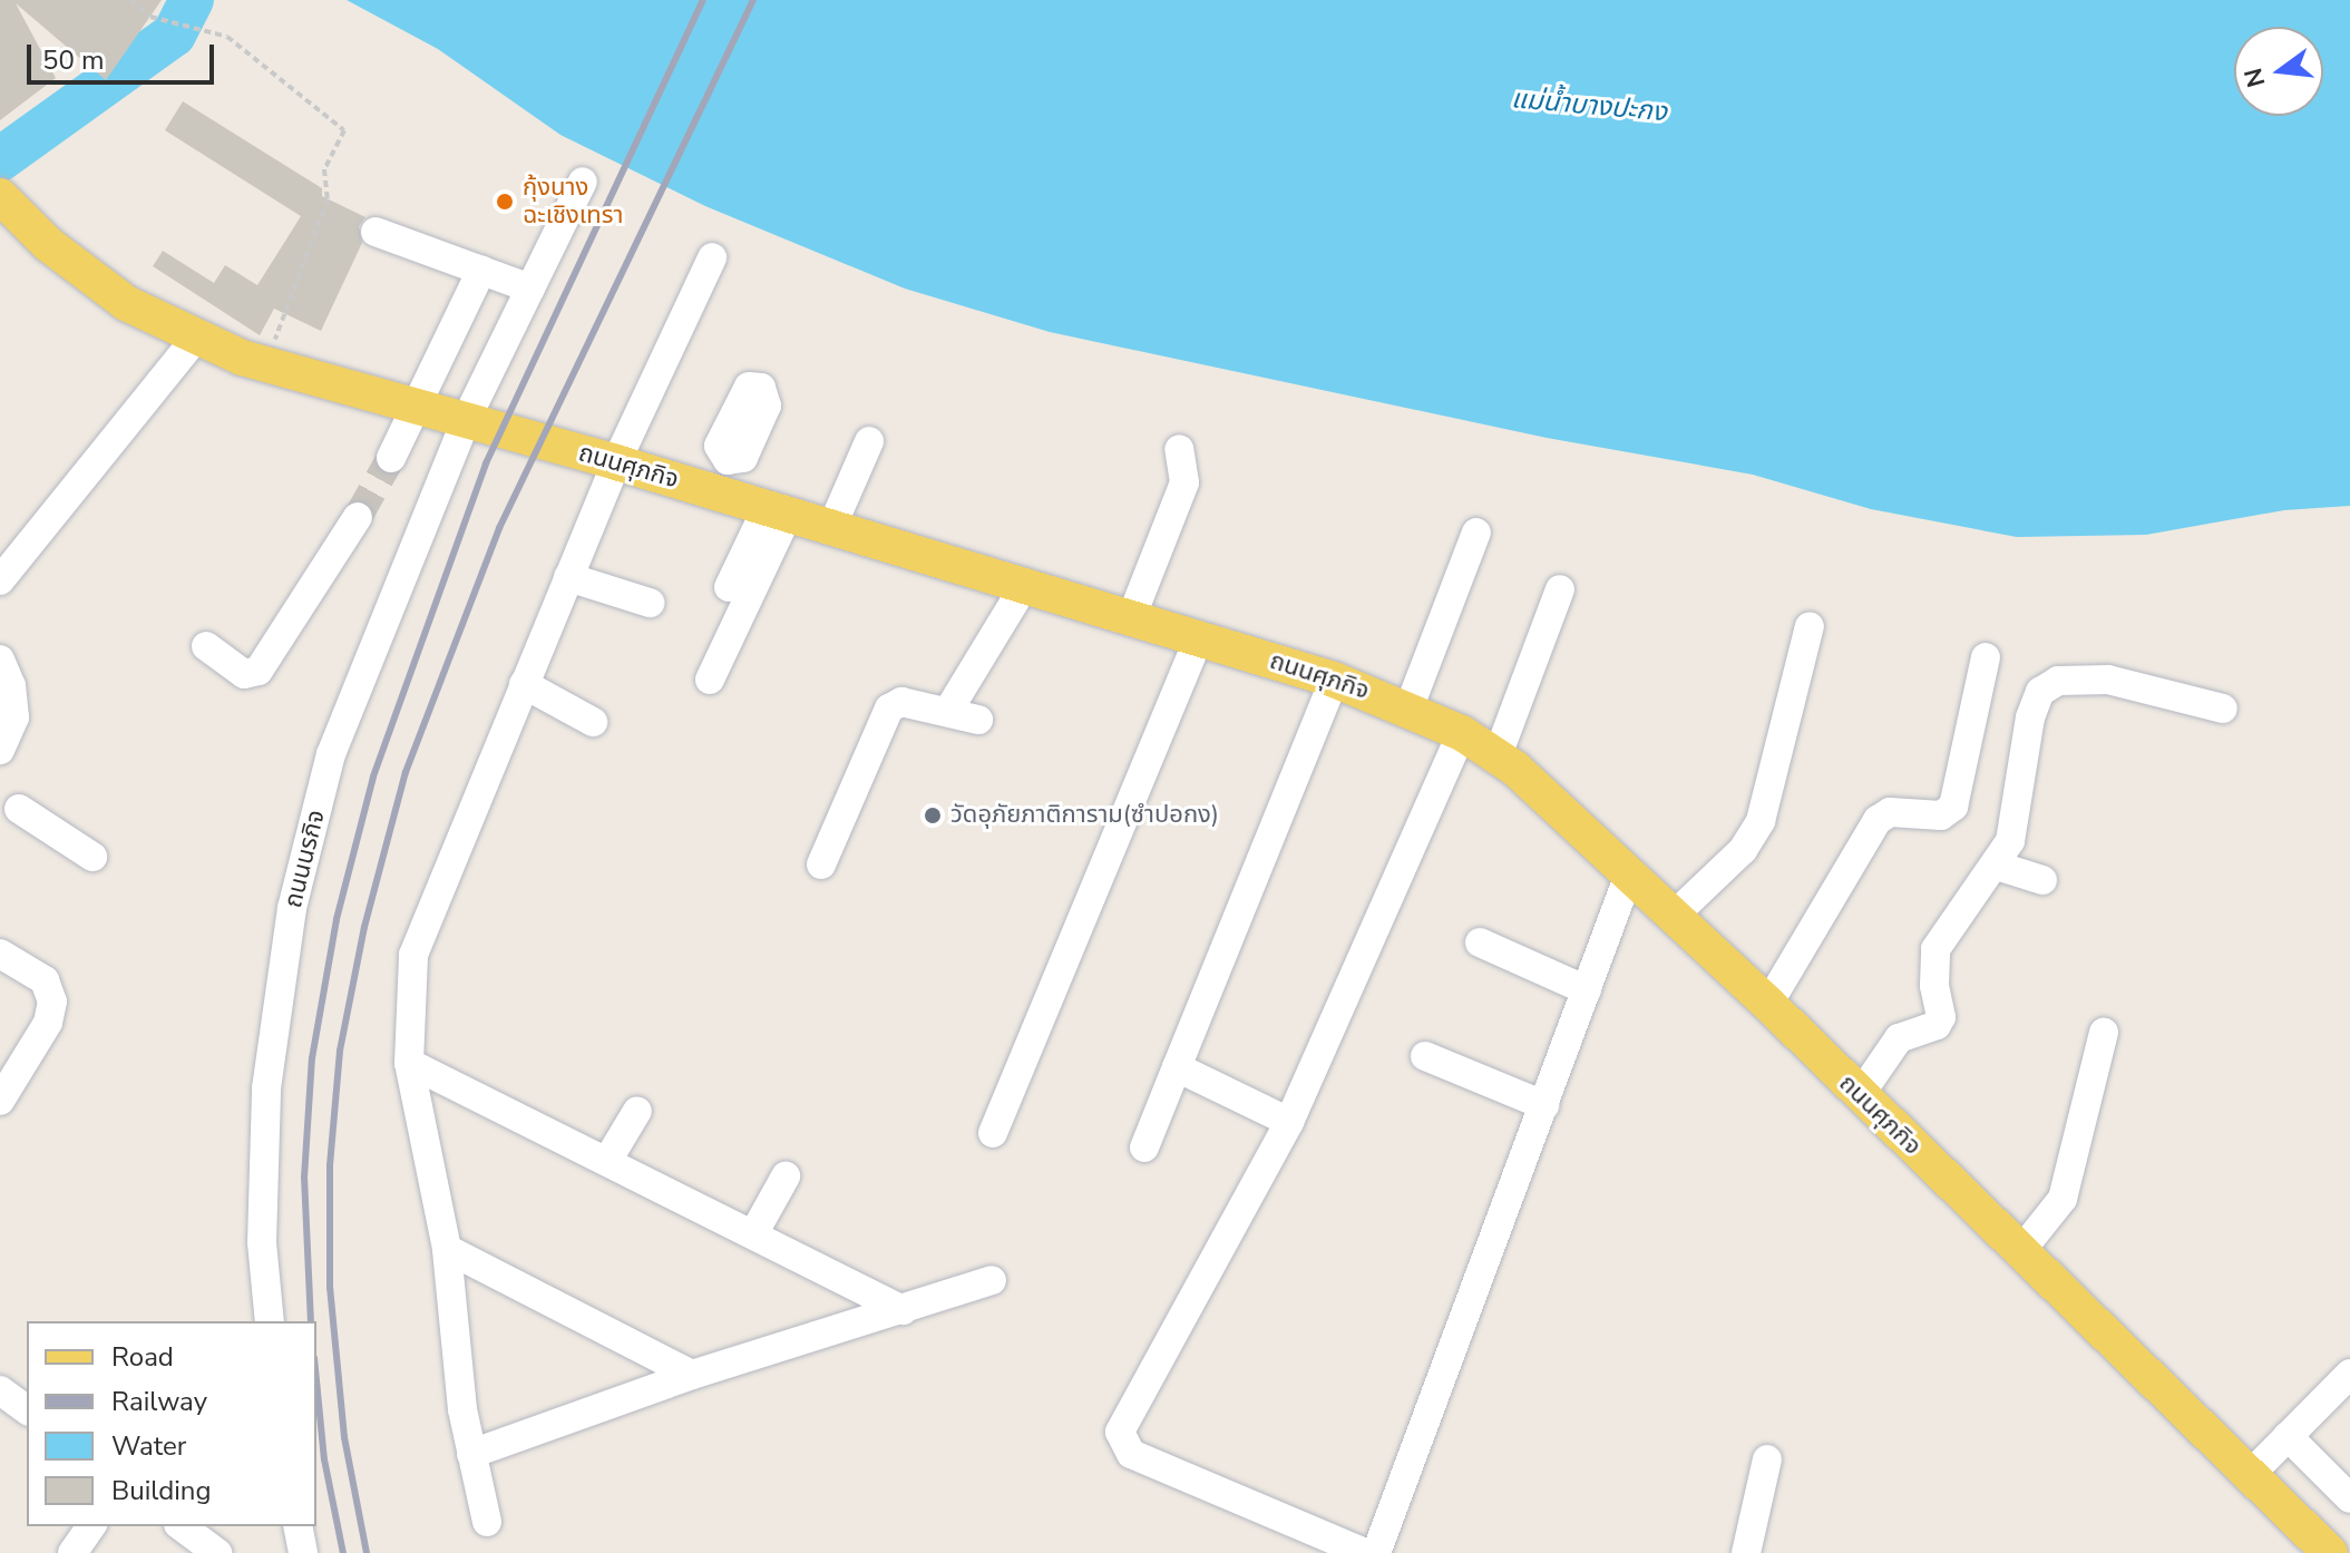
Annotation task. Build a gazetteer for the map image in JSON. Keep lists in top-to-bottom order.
{
  "streets": {
    "main road": ["ถนนศุภกิจ"],
    "street": ["ถนนนรกิจ"]
  },
  "crossings": [
    ["ถนนศุภกิจ", "ถนนนรกิจ"]
  ],
  "water": ["แม่น้ำบางปะกง"],
  "places": ["กุ้งนาง ฉะเชิงเทรา", "วัดอุภัยภาติการาม(ซำปอกง)"],
  "legend": [
    "Road",
    "Railway",
    "Water",
    "Building"
  ],
  "scale_bar": "50 m",
  "north": "left"
}
